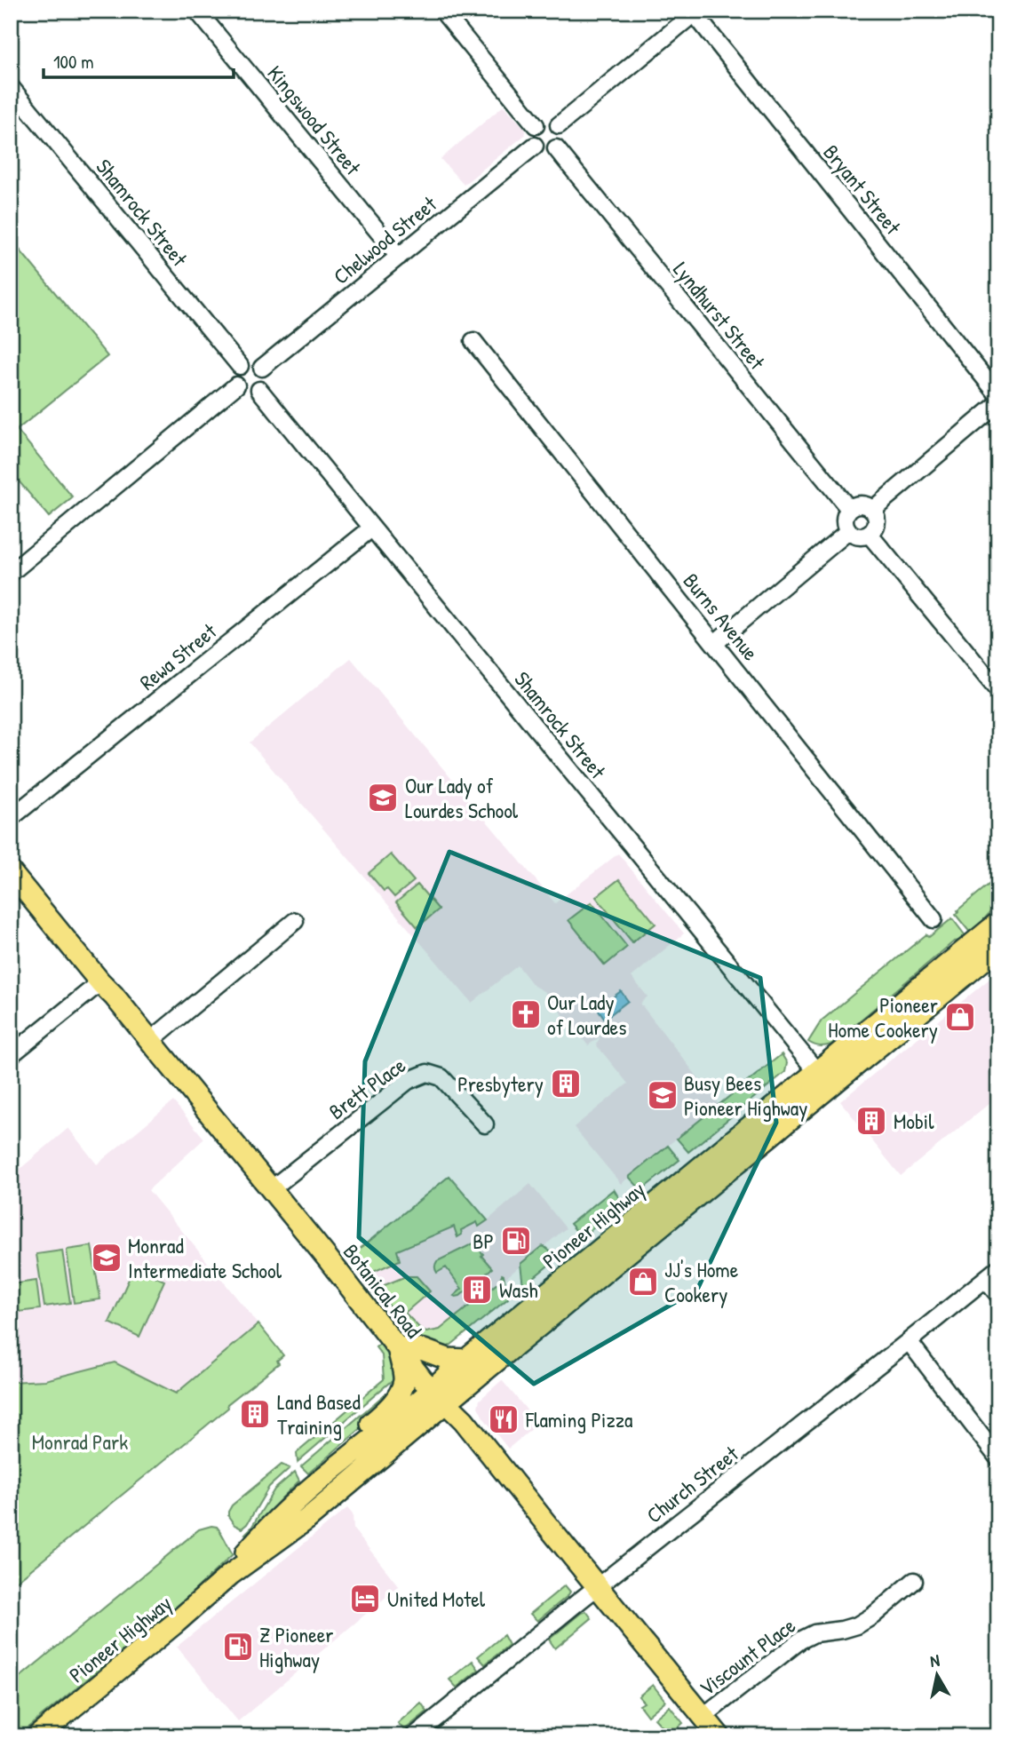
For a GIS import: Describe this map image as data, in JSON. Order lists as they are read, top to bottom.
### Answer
{
  "streets": {
    "main road": ["Pioneer Highway", "Botanical Road"],
    "street": [
      "Kingswood Street",
      "Bryant Street",
      "Shamrock Street",
      "Chelwood Street",
      "Lyndhurst Street",
      "Burns Avenue",
      "Rewa Street",
      "Brett Place",
      "Church Street",
      "Viscount Place"
    ]
  },
  "crossings": [
    ["Kingswood Street", "Chelwood Street"],
    ["Shamrock Street", "Chelwood Street"],
    ["Shamrock Street", "Rewa Street"],
    ["Shamrock Street", "Pioneer Highway"],
    ["Chelwood Street", "Lyndhurst Street"],
    ["Brett Place", "Botanical Road"],
    ["Pioneer Highway", "Botanical Road"],
    ["Botanical Road", "Church Street"],
    ["Botanical Road", "Viscount Place"]
  ],
  "parks": ["Monrad Park"],
  "places": {
    "school or university": ["Our Lady of Lourdes School", "Busy Bees Pioneer Highway", "Monrad Intermediate School"],
    "church": ["Our Lady of Lourdes"],
    "shop": ["Pioneer Home Cookery", "JJ's Home Cookery"],
    "building": [
      "Presbytery",
      "Mobil",
      "Wash",
      "Land Based Training"
    ],
    "fuel station": ["BP", "Z Pioneer Highway"],
    "restaurant": ["Flaming Pizza"],
    "hotel": ["United Motel"]
  },
  "scale_bar": "100 m",
  "north": "top"
}
